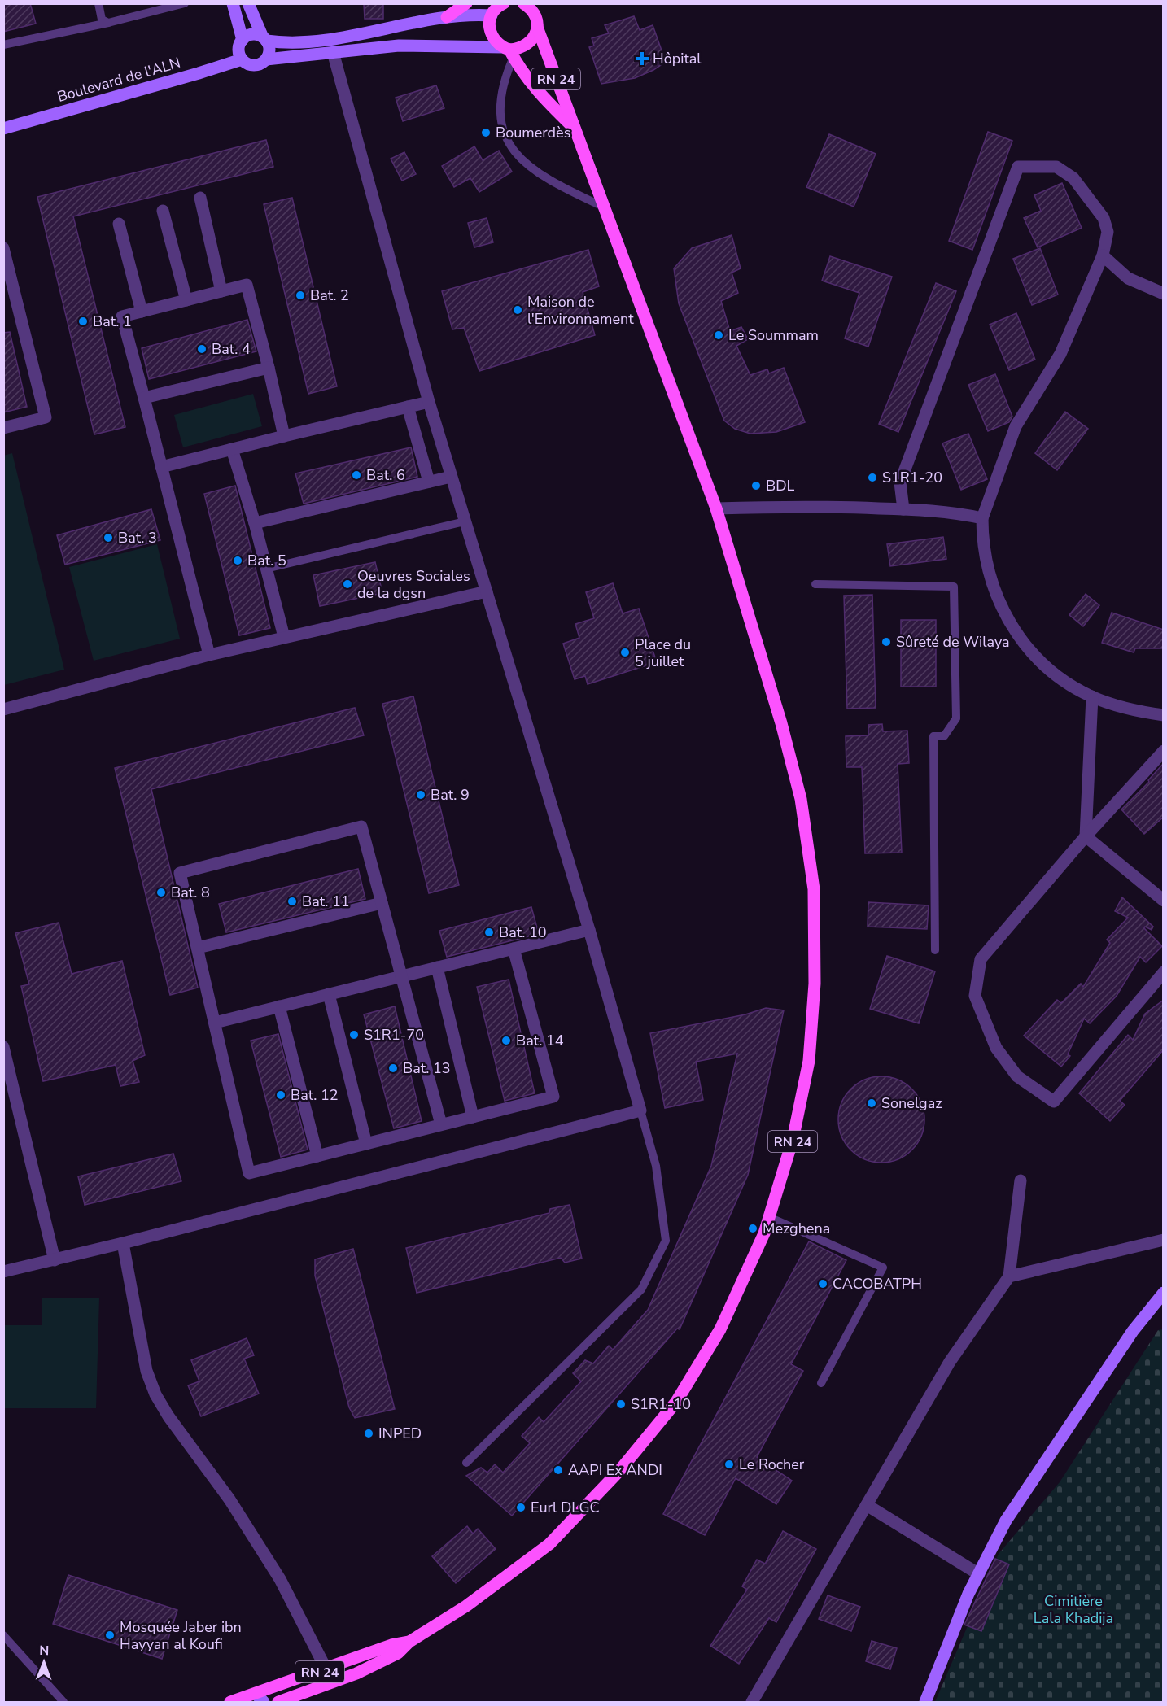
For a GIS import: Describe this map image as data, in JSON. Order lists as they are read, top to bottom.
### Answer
{
  "streets": {
    "main road": ["RN 24", "Boulevard de l'ALN"]
  },
  "parks": ["Cimitière Lala Khadija"],
  "places": {
    "health": ["Hôpital"],
    "other": [
      "Boumerdès",
      "Bat. 2",
      "Maison de l'Environnament",
      "Bat. 1",
      "Le Soummam",
      "Bat. 4",
      "Bat. 6",
      "S1R1-20",
      "BDL",
      "Bat. 3",
      "Bat. 5",
      "Oeuvres Sociales de la dgsn",
      "Sûreté de Wilaya",
      "Place du 5 juillet",
      "Bat. 9",
      "Bat. 8",
      "Bat. 11",
      "Bat. 10",
      "S1R1-70",
      "Bat. 14",
      "Bat. 13",
      "Bat. 12",
      "Sonelgaz",
      "Mezghena",
      "CACOBATPH",
      "S1R1-10",
      "INPED",
      "Le Rocher",
      "AAPI Ex ANDI",
      "Eurl DLGC",
      "Mosquée Jaber ibn Hayyan al Koufi"
    ]
  },
  "north": "top"
}
